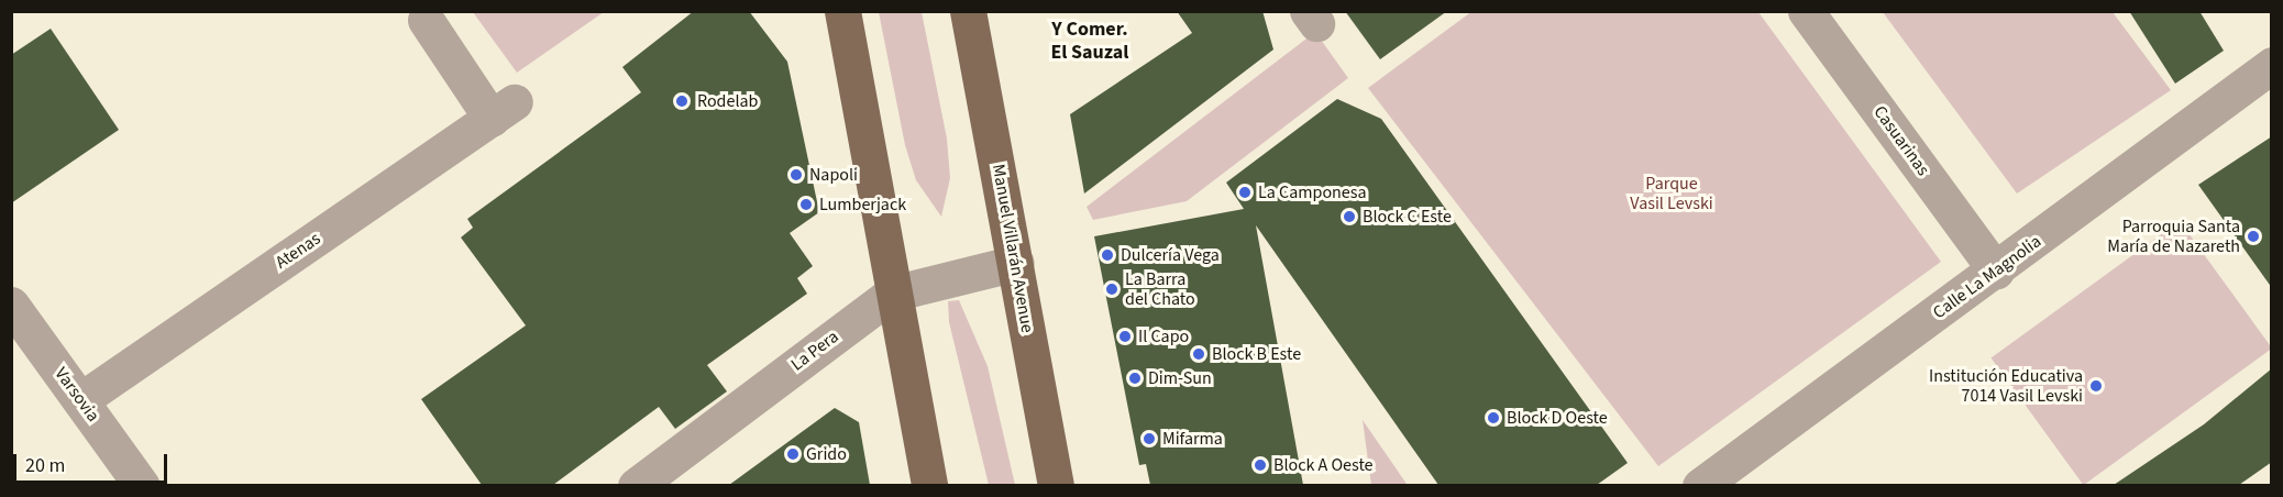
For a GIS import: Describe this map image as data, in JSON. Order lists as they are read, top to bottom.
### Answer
{
  "streets": {
    "main road": ["Manuel Villarán Avenue"],
    "street": [
      "Casuarinas",
      "Atenas",
      "Calle La Magnolia",
      "La Pera",
      "Varsovia"
    ]
  },
  "crossings": [
    ["Casuarinas", "Calle La Magnolia"],
    ["Manuel Villarán Avenue", "La Pera"],
    ["Atenas", "Varsovia"]
  ],
  "districts": ["Y Comer. El Sauzal"],
  "parks": ["Parque Vasil Levski"],
  "places": [
    "Rodelab",
    "Napoli",
    "La Camponesa",
    "Lumberjack",
    "Block C Este",
    "Parroquia Santa María de Nazareth",
    "Dulcería Vega",
    "La Barra del Chato",
    "Il Capo",
    "Block B Este",
    "Dim-Sun",
    "Institución Educativa 7014 Vasil Levski",
    "Block D Oeste",
    "Mifarma",
    "Grido",
    "Block A Oeste"
  ],
  "scale_bar": "20 m"
}
